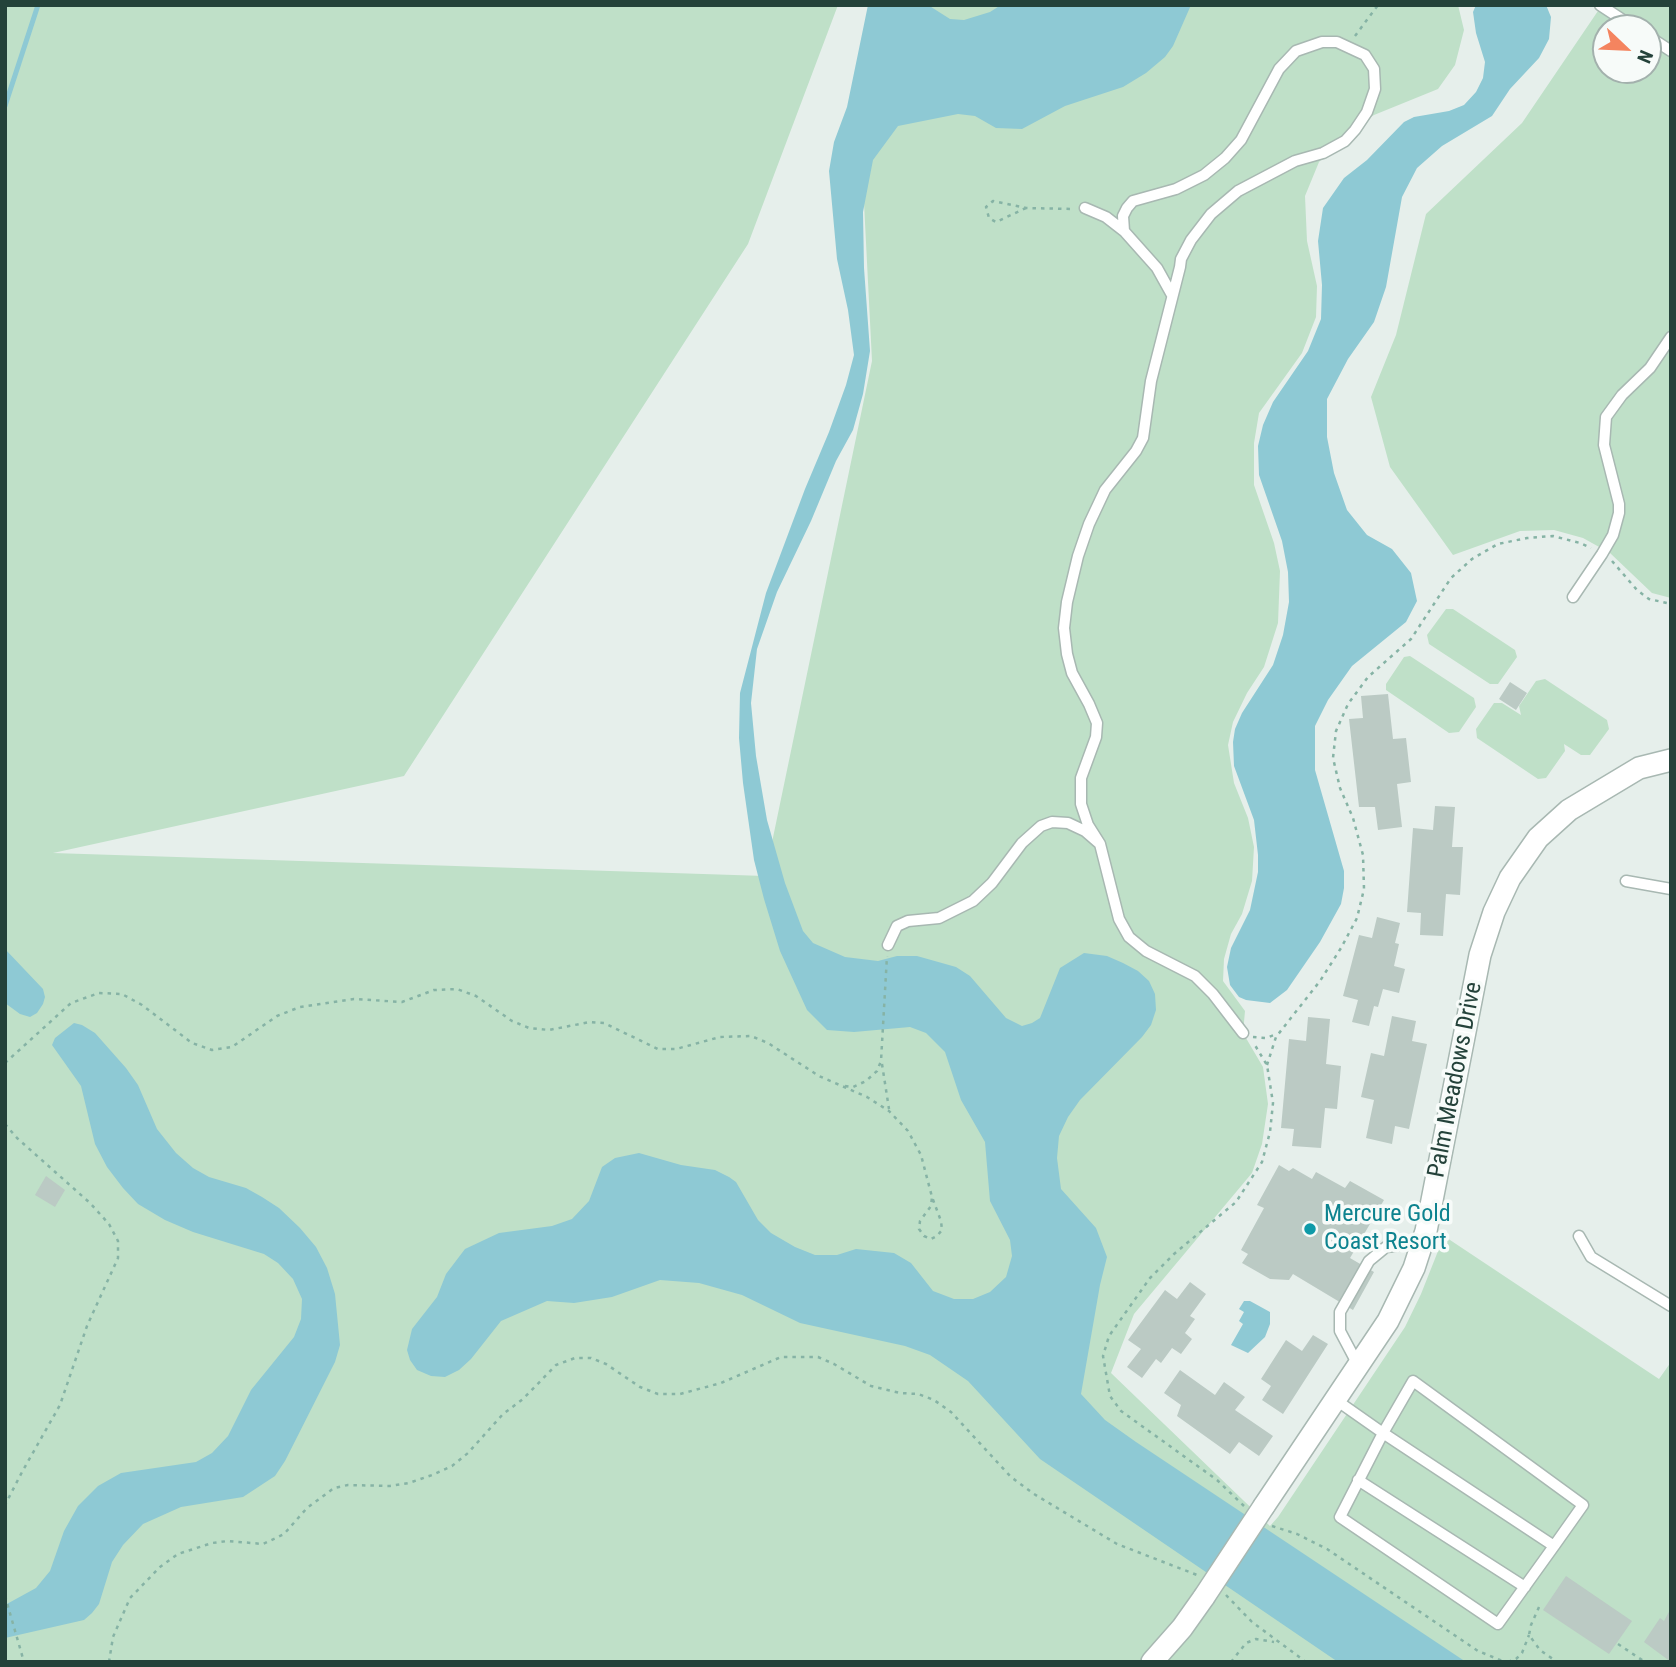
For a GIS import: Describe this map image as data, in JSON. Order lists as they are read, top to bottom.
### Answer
{
  "streets": {
    "street": ["Palm Meadows Drive"]
  },
  "places": ["Mercure Gold Coast Resort"],
  "north": "bottom right"
}
